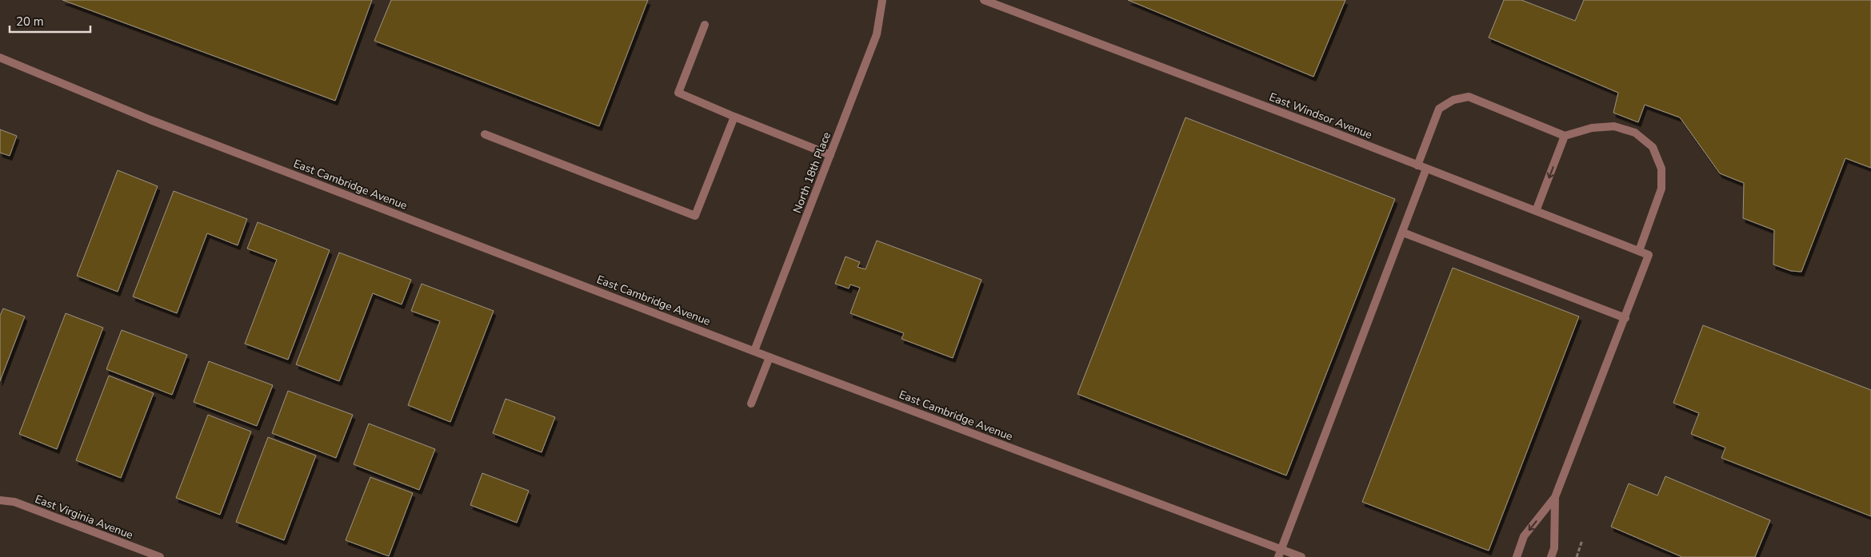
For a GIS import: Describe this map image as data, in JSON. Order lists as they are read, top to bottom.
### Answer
{
  "streets": {
    "street": [
      "East Windsor Avenue",
      "North 18th Place",
      "East Cambridge Avenue",
      "East Virginia Avenue"
    ]
  },
  "crossings": [
    ["North 18th Place", "East Cambridge Avenue"]
  ],
  "scale_bar": "20 m"
}
